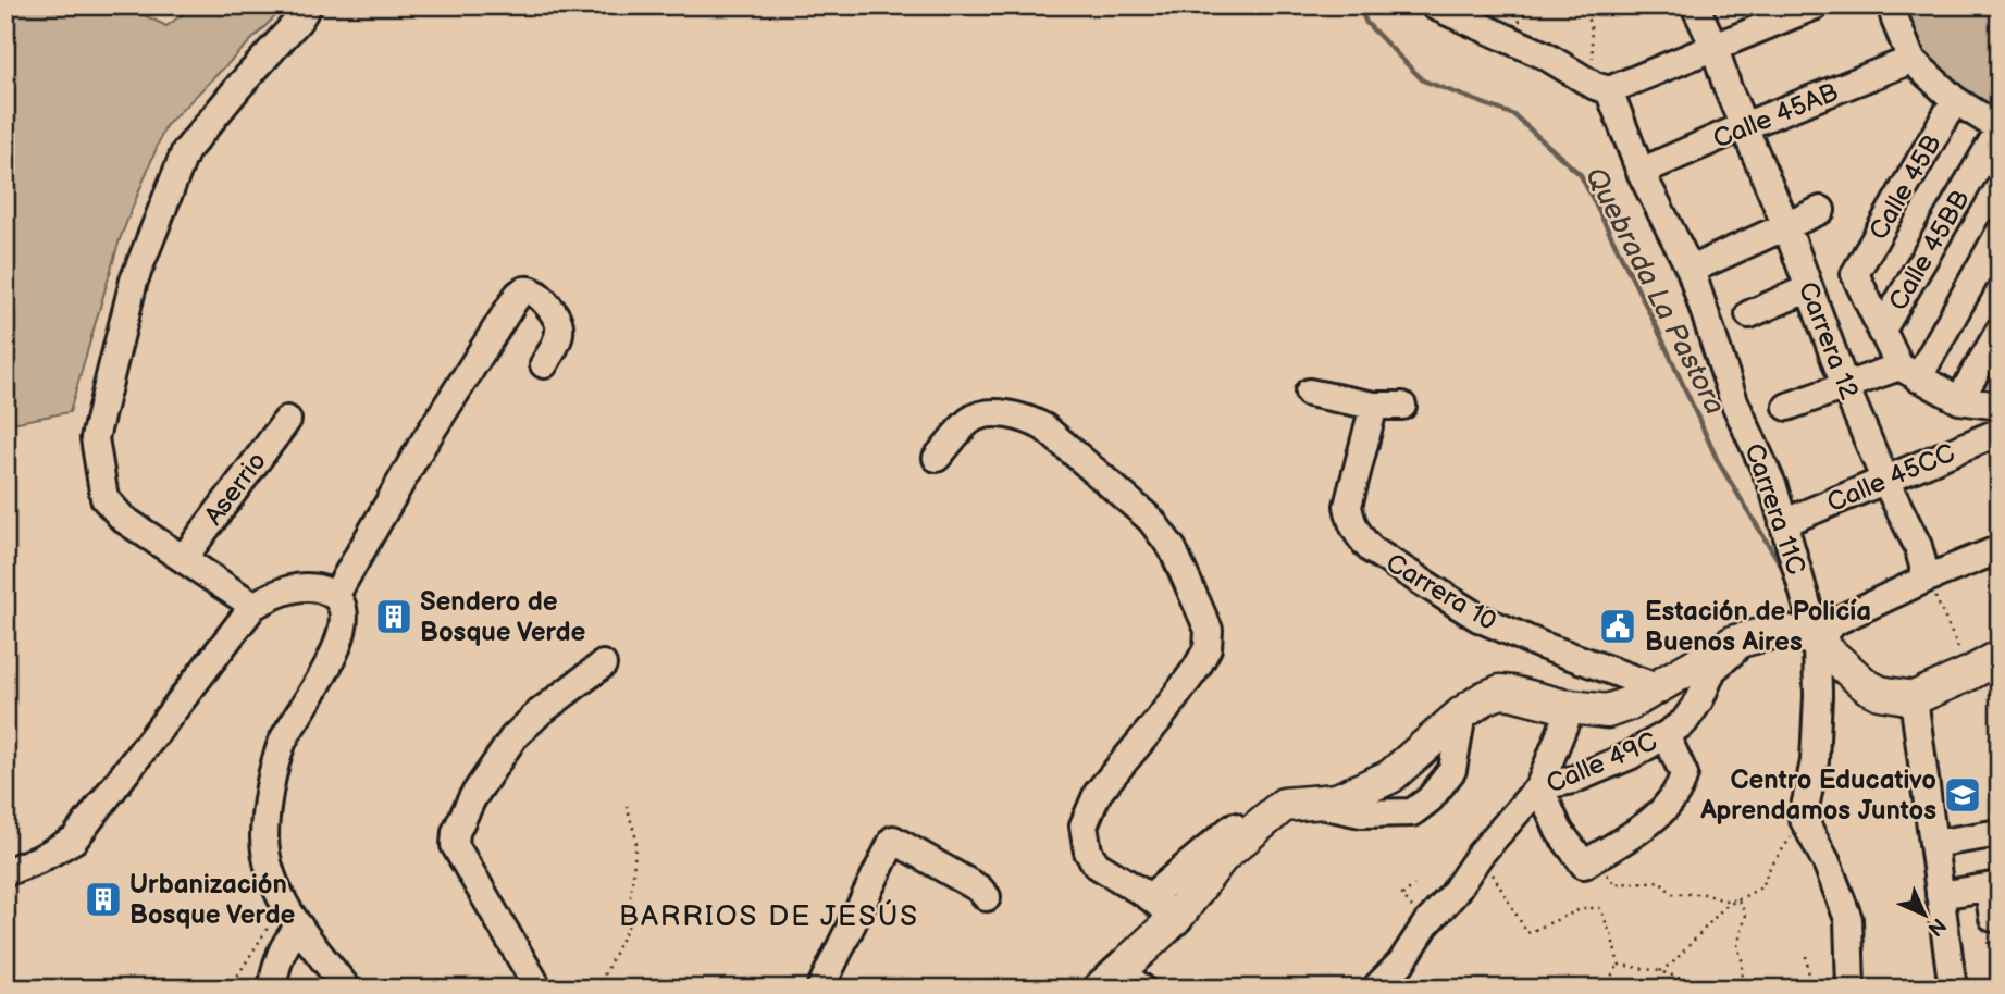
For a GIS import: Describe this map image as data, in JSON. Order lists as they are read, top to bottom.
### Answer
{
  "streets": {
    "street": [
      "Calle 45AB",
      "Calle 45B",
      "Calle 45BB",
      "Carrera 12",
      "Calle 45CC",
      "Aserrio",
      "Carrera 11C",
      "Carrera 10",
      "Calle 49C"
    ]
  },
  "crossings": [
    ["Calle 45AB", "Carrera 12"],
    ["Calle 45AB", "Carrera 11C"],
    ["Calle 45B", "Calle 45BB"],
    ["Carrera 12", "Calle 45CC"],
    ["Calle 45CC", "Carrera 11C"]
  ],
  "districts": ["BARRIOS DE JESÚS"],
  "water": ["Quebrada La Pastora"],
  "places": {
    "building": ["Sendero de Bosque Verde", "Urbanización Bosque Verde"],
    "public building": ["Estación de Policía Buenos Aires"],
    "school or university": ["Centro Educativo Aprendamos Juntos"]
  },
  "north": "bottom right"
}
